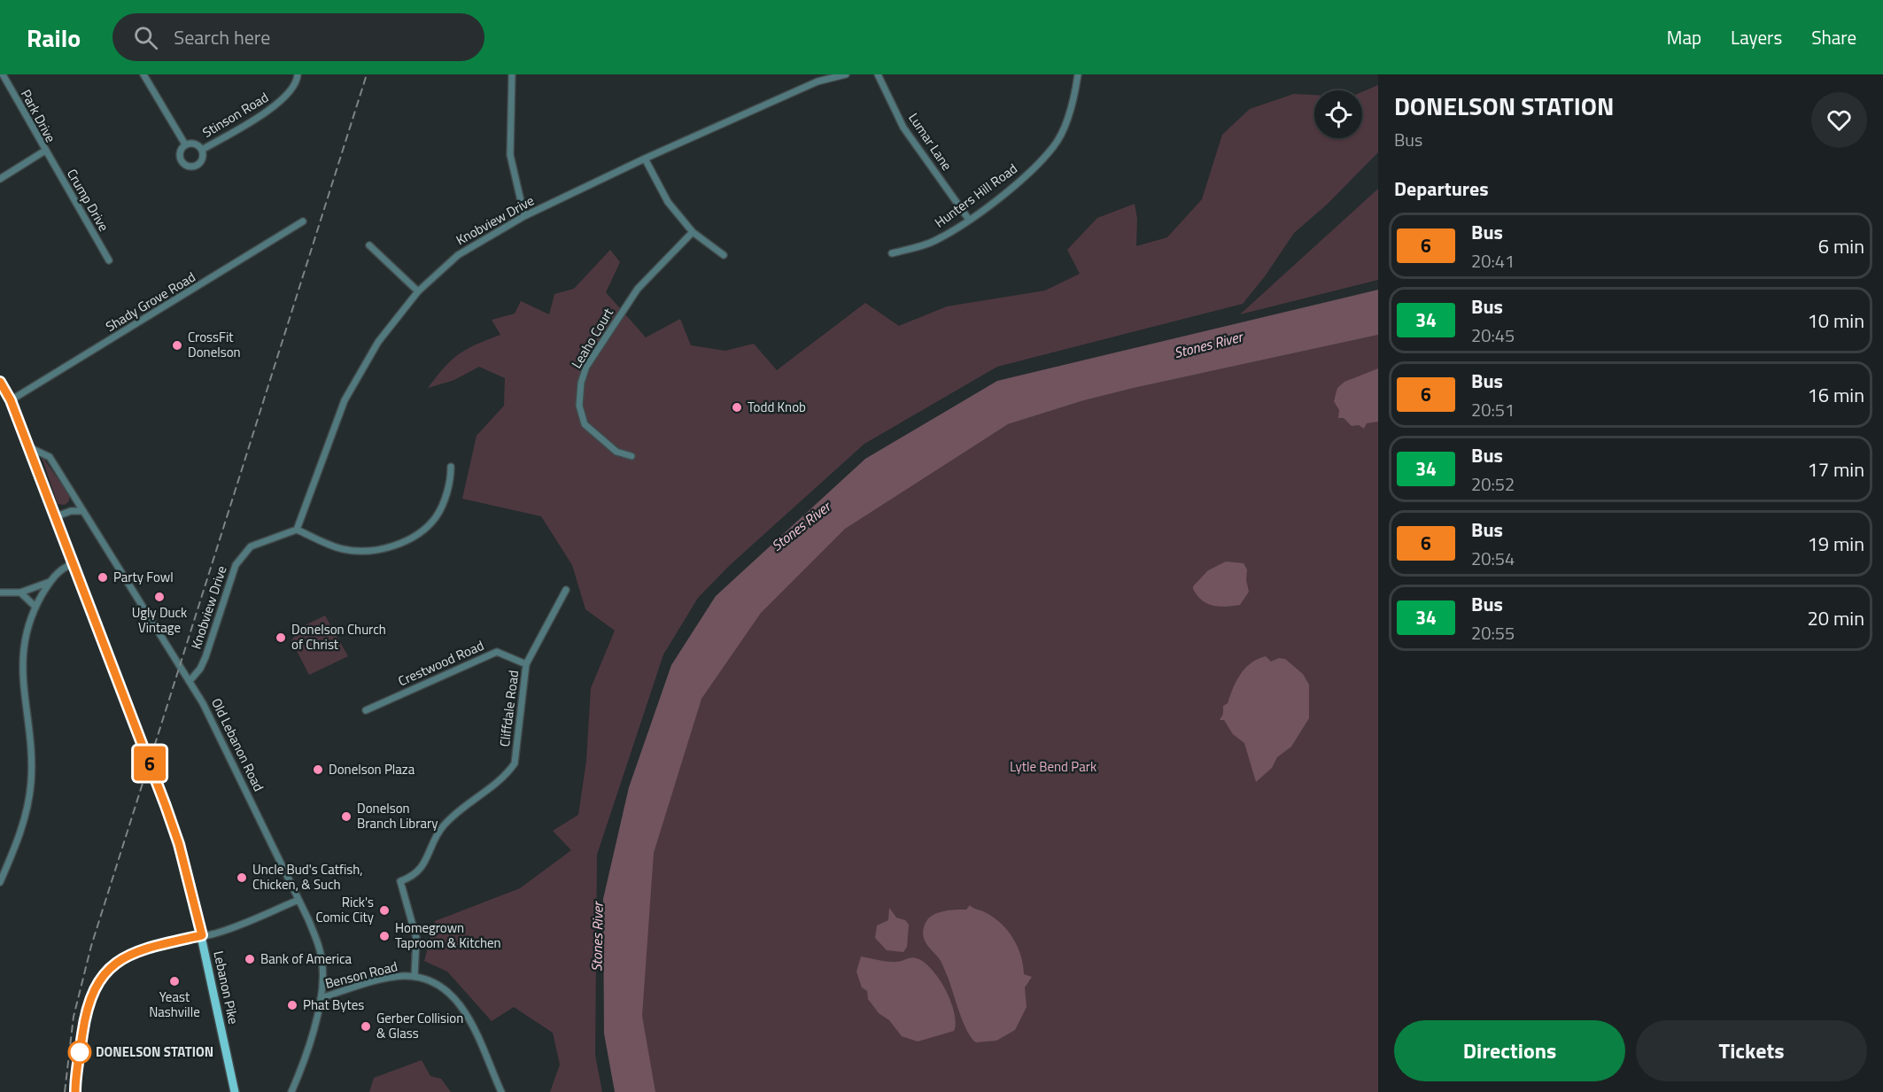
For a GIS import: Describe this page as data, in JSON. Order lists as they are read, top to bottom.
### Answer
{
  "streets": {
    "main road": ["Lebanon Pike"],
    "street": [
      "Stinson Road",
      "Park Drive",
      "Lumar Lane",
      "Hunters Hill Road",
      "Crump Drive",
      "Knobview Drive",
      "Shady Grove Road",
      "Leaho Court",
      "Crestwood Road",
      "Cliffdale Road",
      "Old Lebanon Road",
      "Benson Road"
    ]
  },
  "crossings": [
    ["Park Drive", "Crump Drive"],
    ["Lumar Lane", "Hunters Hill Road"],
    ["Knobview Drive", "Old Lebanon Road"],
    ["Shady Grove Road", "Lebanon Pike"],
    ["Crestwood Road", "Cliffdale Road"],
    ["Cliffdale Road", "Benson Road"],
    ["Old Lebanon Road", "Benson Road"],
    ["Old Lebanon Road", "Lebanon Pike"]
  ],
  "water": ["Stones River"],
  "parks": ["Lytle Bend Park"],
  "places": [
    "CrossFit Donelson",
    "Todd Knob",
    "Party Fowl",
    "Ugly Duck Vintage",
    "Donelson Church of Christ",
    "Donelson Plaza",
    "Donelson Branch Library",
    "Uncle Bud's Catfish, Chicken, & Such",
    "Rick's Comic City",
    "Homegrown Taproom & Kitchen",
    "Bank of America",
    "Yeast Nashville",
    "Phat Bytes",
    "Gerber Collision & Glass",
    "DONELSON STATION"
  ],
  "lines": ["bus line 6"],
  "page": {
    "header": "Railo",
    "search": "Search here",
    "nav": ["Map", "Layers", "Share"],
    "on_map": "6",
    "heading": [
      ["DONELSON STATION", "Bus"],
      "Departures"
    ],
    "list": [
      {
        "mark": "6",
        "name": "Bus",
        "note": "20:41",
        "value": "6 min"
      },
      {
        "mark": "34",
        "name": "Bus",
        "note": "20:45",
        "value": "10 min"
      },
      {
        "mark": "6",
        "name": "Bus",
        "note": "20:51",
        "value": "16 min"
      },
      {
        "mark": "34",
        "name": "Bus",
        "note": "20:52",
        "value": "17 min"
      },
      {
        "mark": "6",
        "name": "Bus",
        "note": "20:54",
        "value": "19 min"
      },
      {
        "mark": "34",
        "name": "Bus",
        "note": "20:55",
        "value": "20 min"
      }
    ],
    "buttons": ["Directions", "Tickets"]
  }
}
